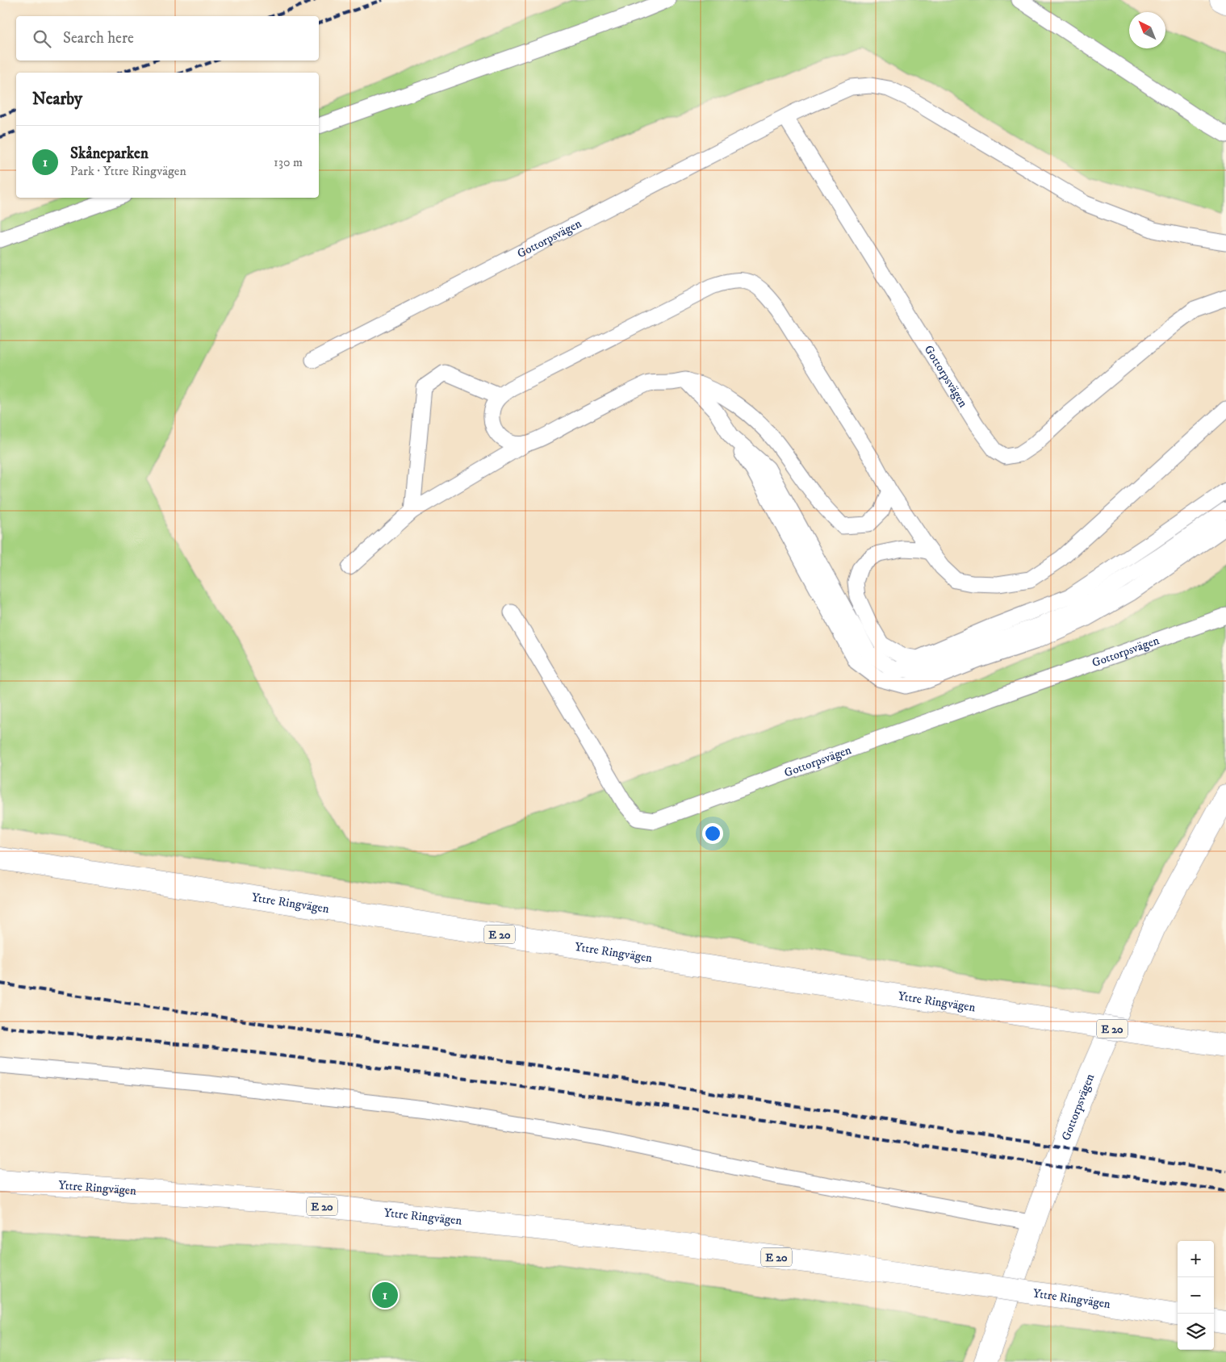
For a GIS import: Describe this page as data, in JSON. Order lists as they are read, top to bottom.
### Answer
{
  "streets": {
    "main road": ["Gottorpsvägen", "Yttre Ringvägen", "E 20"]
  },
  "north": "top left",
  "page": {
    "search": "Search here",
    "heading": "Nearby",
    "list": [
      {
        "mark": "1",
        "name": "Skåneparken",
        "note": "Park · Yttre Ringvägen",
        "value": "130 m"
      }
    ],
    "map_buttons": ["+", "−"],
    "pins": "1"
  }
}
